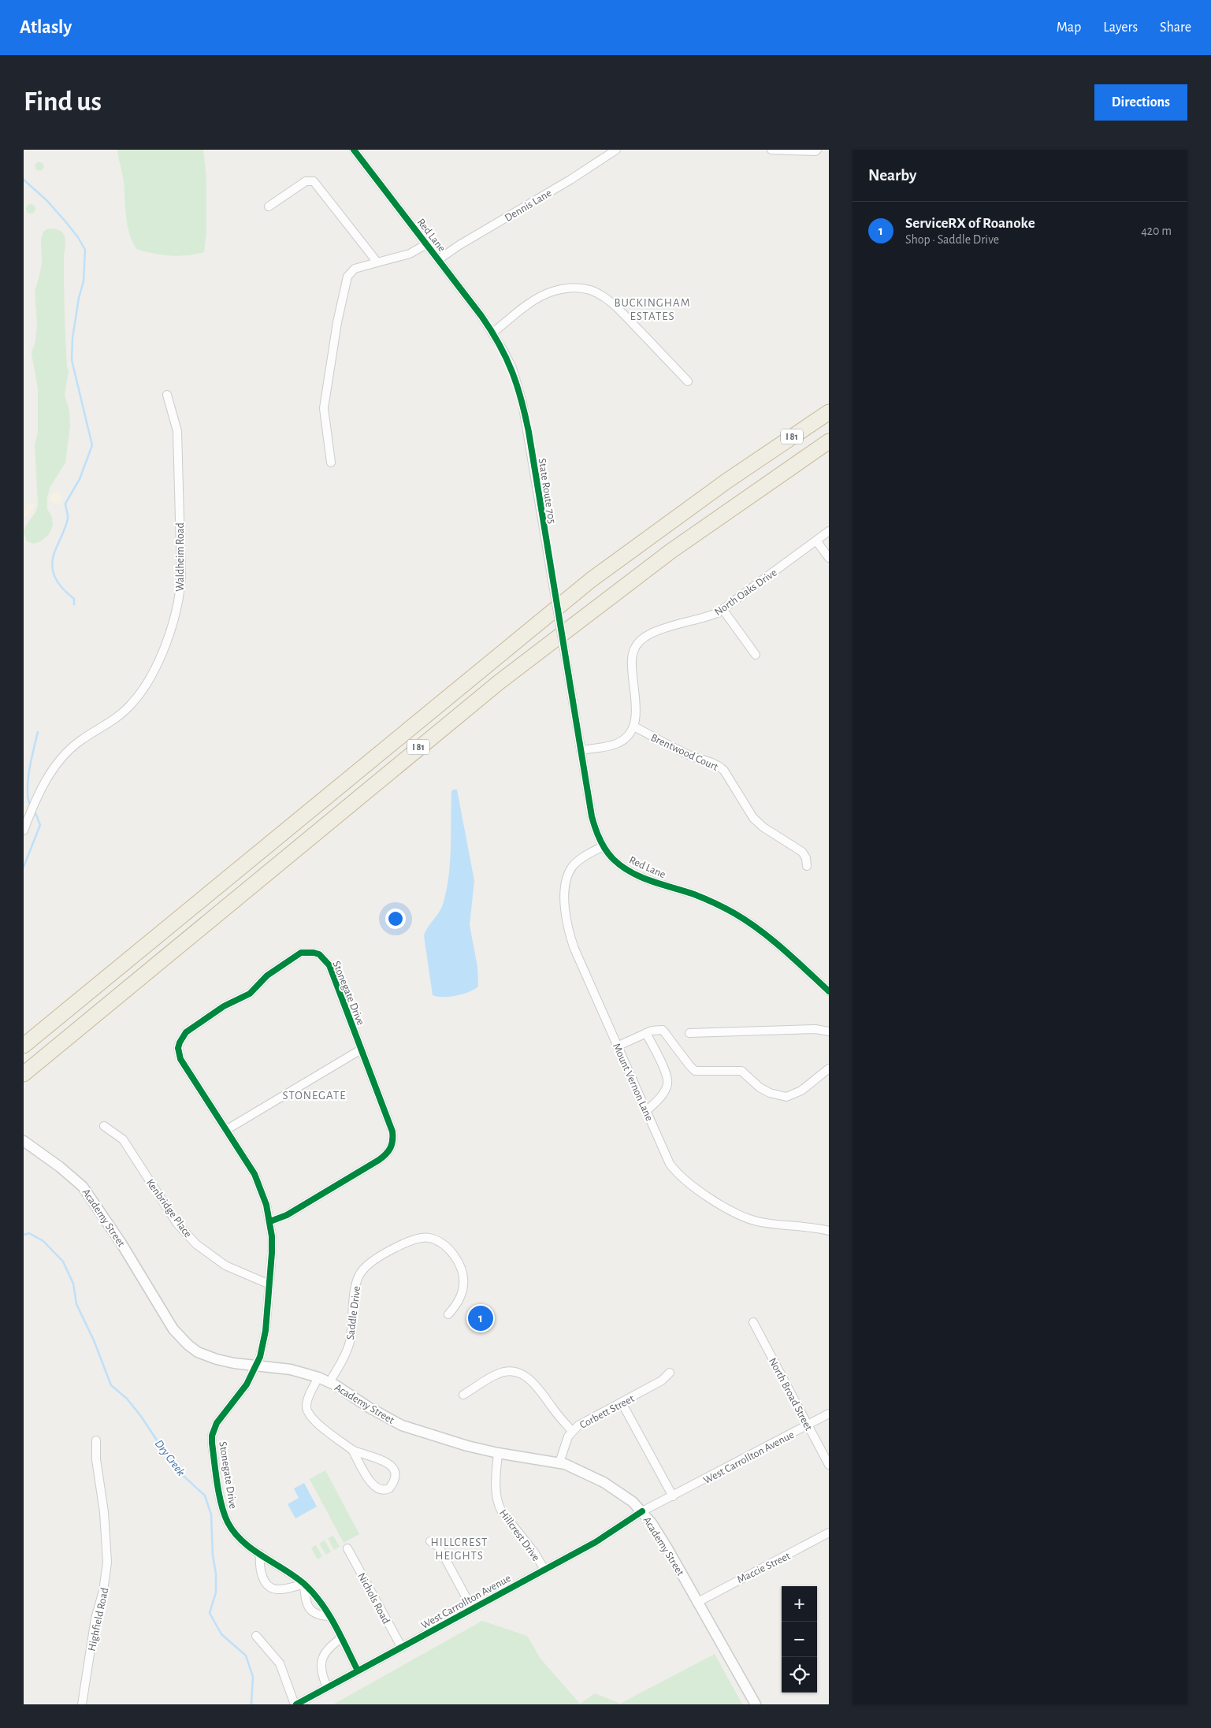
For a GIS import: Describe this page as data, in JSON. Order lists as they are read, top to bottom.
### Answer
{
  "streets": {
    "highway": ["I 81"],
    "street": [
      "Dennis Lane",
      "Red Lane",
      "State Route 705",
      "Waldheim Road",
      "North Oaks Drive",
      "Brentwood Court",
      "Stonegate Drive",
      "Mount Vernon Lane",
      "Kenbridge Place",
      "Academy Street",
      "Saddle Drive",
      "North Broad Street",
      "Corbett Street",
      "West Carrollton Avenue",
      "Hillcrest Drive",
      "Maccie Street",
      "Nichols Road",
      "Highfield Road"
    ]
  },
  "crossings": [
    ["Dennis Lane", "Red Lane"],
    ["Red Lane", "State Route 705"],
    ["Red Lane", "Mount Vernon Lane"],
    ["North Oaks Drive", "Brentwood Court"],
    ["Stonegate Drive", "Kenbridge Place"],
    ["Stonegate Drive", "Academy Street"],
    ["Stonegate Drive", "West Carrollton Avenue"],
    ["Academy Street", "Saddle Drive"],
    ["Academy Street", "Corbett Street"],
    ["Academy Street", "West Carrollton Avenue"],
    ["Academy Street", "Hillcrest Drive"],
    ["Academy Street", "Maccie Street"],
    ["North Broad Street", "West Carrollton Avenue"],
    ["West Carrollton Avenue", "Hillcrest Drive"],
    ["West Carrollton Avenue", "Nichols Road"]
  ],
  "districts": ["BUCKINGHAM ESTATES", "STONEGATE", "HILLCREST HEIGHTS"],
  "water": ["Dry Creek"],
  "page": {
    "header": "Atlasly",
    "nav": ["Map", "Layers", "Share"],
    "buttons": "Directions",
    "title": "Find us",
    "heading": "Nearby",
    "list": [
      {
        "mark": "1",
        "name": "ServiceRX of Roanoke",
        "note": "Shop · Saddle Drive",
        "value": "420 m"
      }
    ],
    "pins": "1",
    "map_buttons": ["+", "−"]
  }
}
